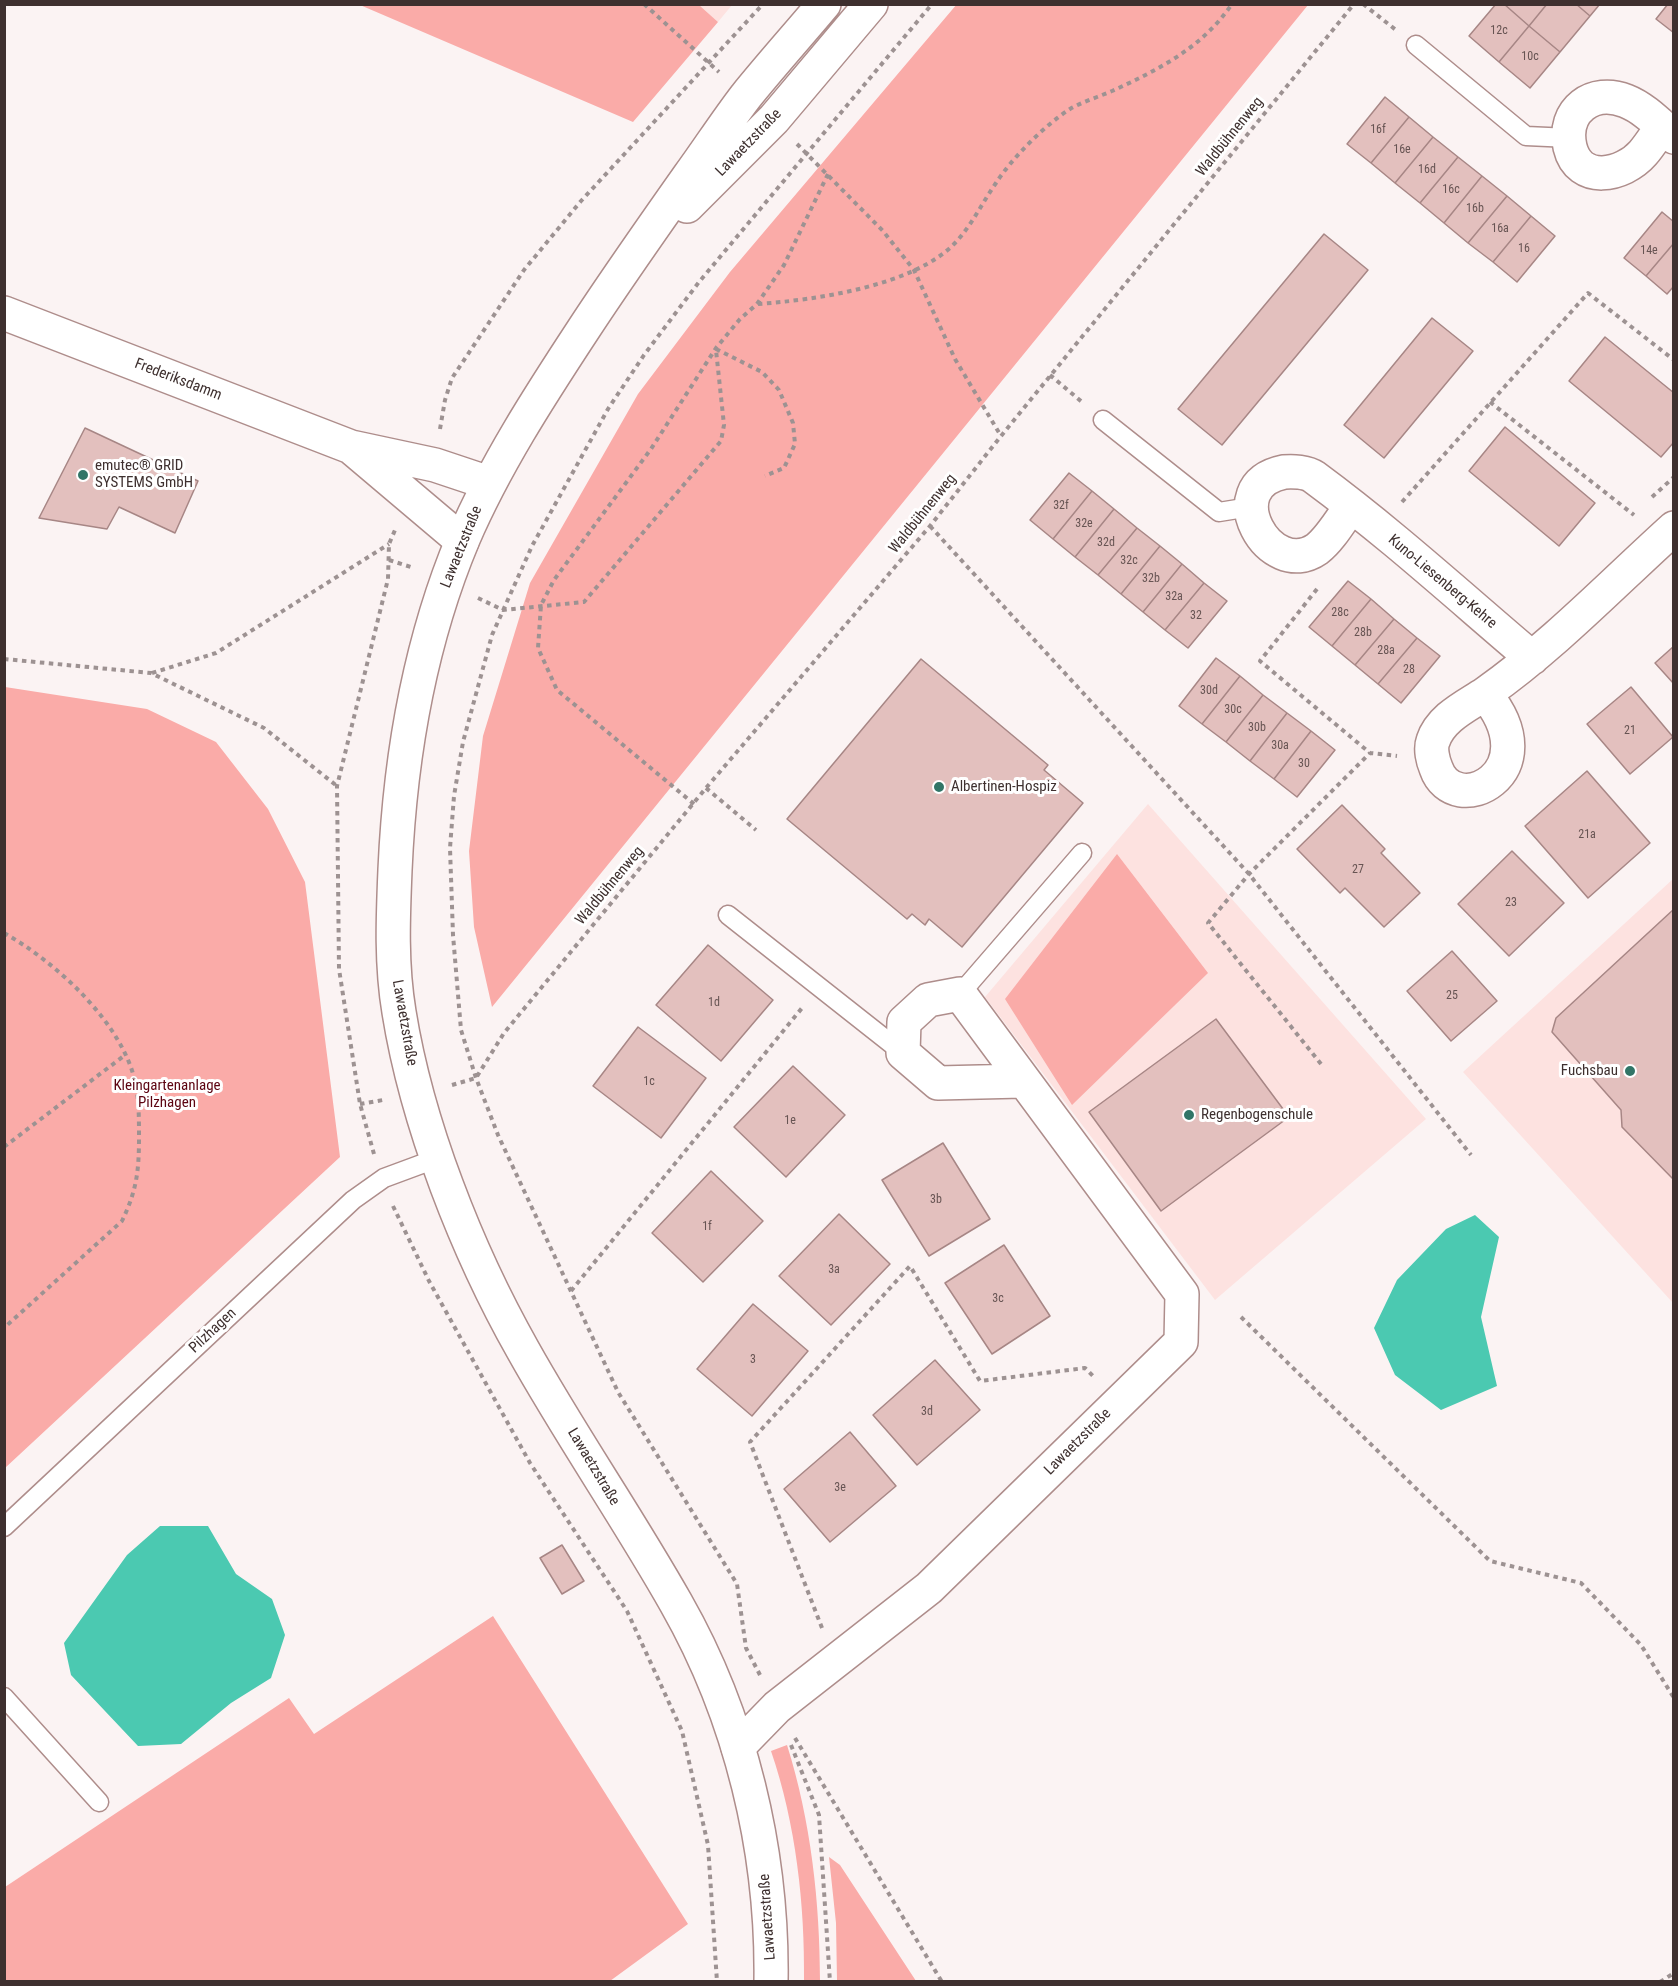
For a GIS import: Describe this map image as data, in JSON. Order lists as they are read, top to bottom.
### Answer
{
  "streets": {
    "street": ["Lawaetzstraße", "Frederiksdamm", "Kuno-Liesenberg-Kehre"],
    "lane": ["Pilzhagen"],
    "path": ["Waldbühnenweg"]
  },
  "crossings": [
    ["Lawaetzstraße", "Frederiksdamm"],
    ["Lawaetzstraße", "Pilzhagen"]
  ],
  "parks": ["Kleingartenanlage Pilzhagen"],
  "places": [
    "emutec® GRID SYSTEMS GmbH",
    "Albertinen-Hospiz",
    "Fuchsbau",
    "Regenbogenschule"
  ],
  "house_numbers": [
    "12c",
    "10c",
    "16f",
    "16e",
    "16d",
    "16c",
    "16b",
    "16a",
    "16",
    "14e",
    "32f",
    "32e",
    "32d",
    "32c",
    "32b",
    "32a",
    "28c",
    "32",
    "28b",
    "28a",
    "28",
    "30d",
    "30c",
    "30b",
    "21",
    "30a",
    "30",
    "21a",
    "27",
    "23",
    "25",
    "1d",
    "1c",
    "1e",
    "3b",
    "1f",
    "3a",
    "3c",
    "3",
    "3d",
    "3e"
  ]
}
